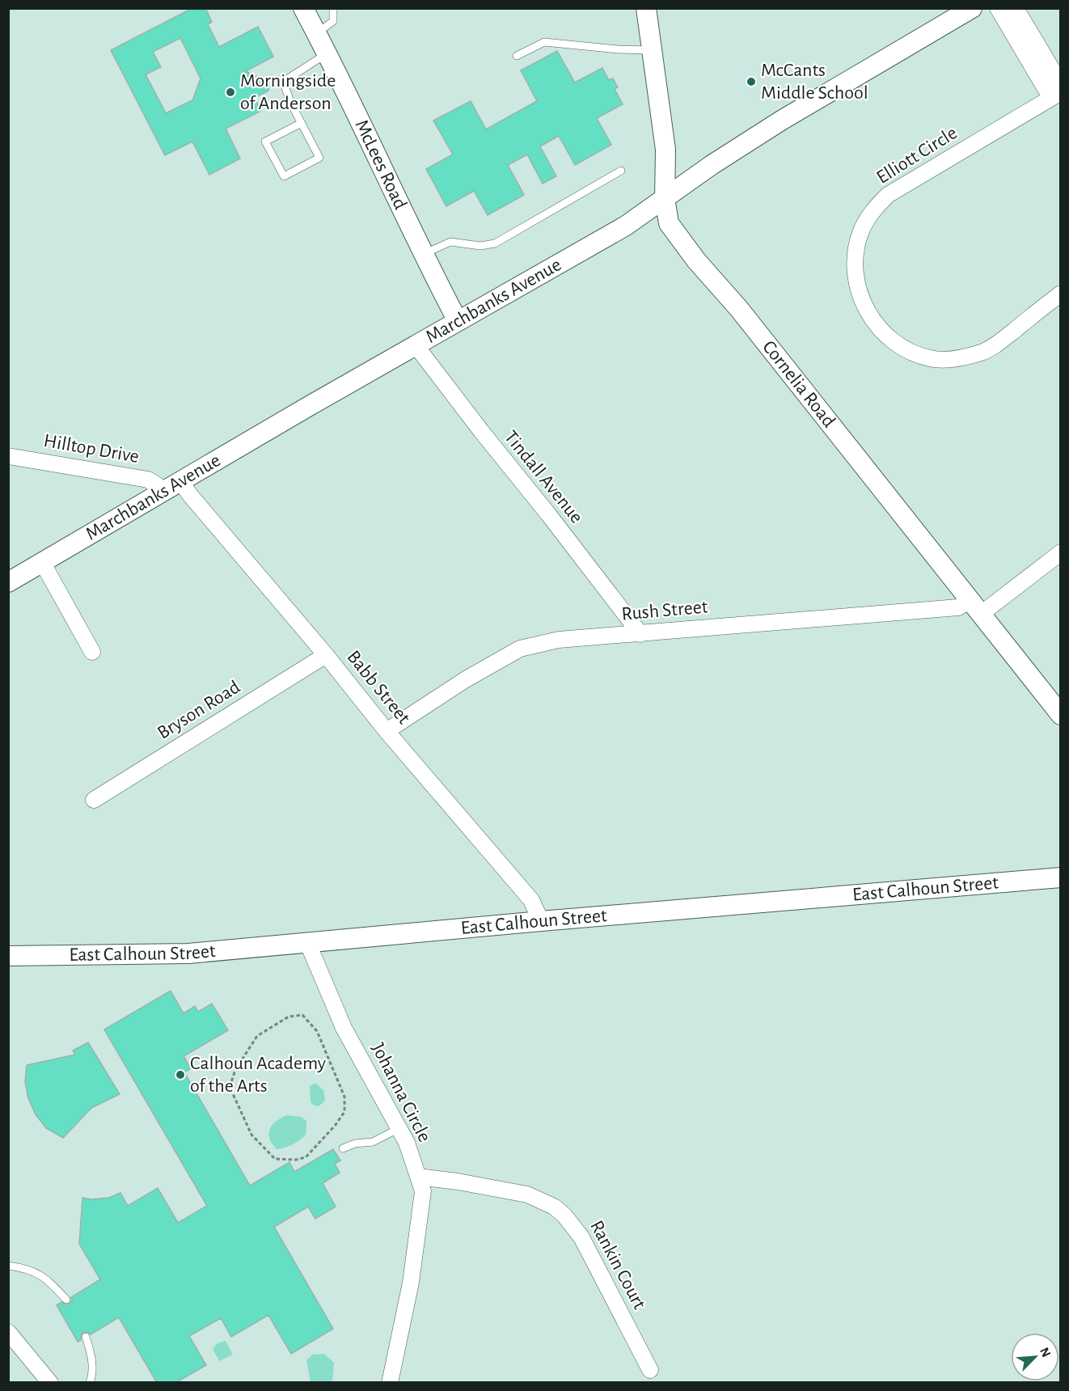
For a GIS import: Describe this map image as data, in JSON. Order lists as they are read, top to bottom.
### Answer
{
  "streets": {
    "street": [
      "Elliott Circle",
      "McLees Road",
      "Marchbanks Avenue",
      "Cornelia Road",
      "Hilltop Drive",
      "Tindall Avenue",
      "Rush Street",
      "Babb Street",
      "Bryson Road",
      "East Calhoun Street",
      "Johanna Circle",
      "Rankin Court"
    ]
  },
  "crossings": [
    ["McLees Road", "Marchbanks Avenue"],
    ["Marchbanks Avenue", "Cornelia Road"],
    ["Marchbanks Avenue", "Hilltop Drive"],
    ["Marchbanks Avenue", "Tindall Avenue"],
    ["Marchbanks Avenue", "Babb Street"],
    ["Cornelia Road", "Rush Street"],
    ["Hilltop Drive", "Babb Street"],
    ["Tindall Avenue", "Rush Street"],
    ["Rush Street", "Babb Street"],
    ["Babb Street", "Bryson Road"],
    ["Babb Street", "East Calhoun Street"],
    ["East Calhoun Street", "Johanna Circle"],
    ["Johanna Circle", "Rankin Court"]
  ],
  "places": ["McCants Middle School", "Morningside of Anderson", "Calhoun Academy of the Arts"],
  "north": "top right"
}
